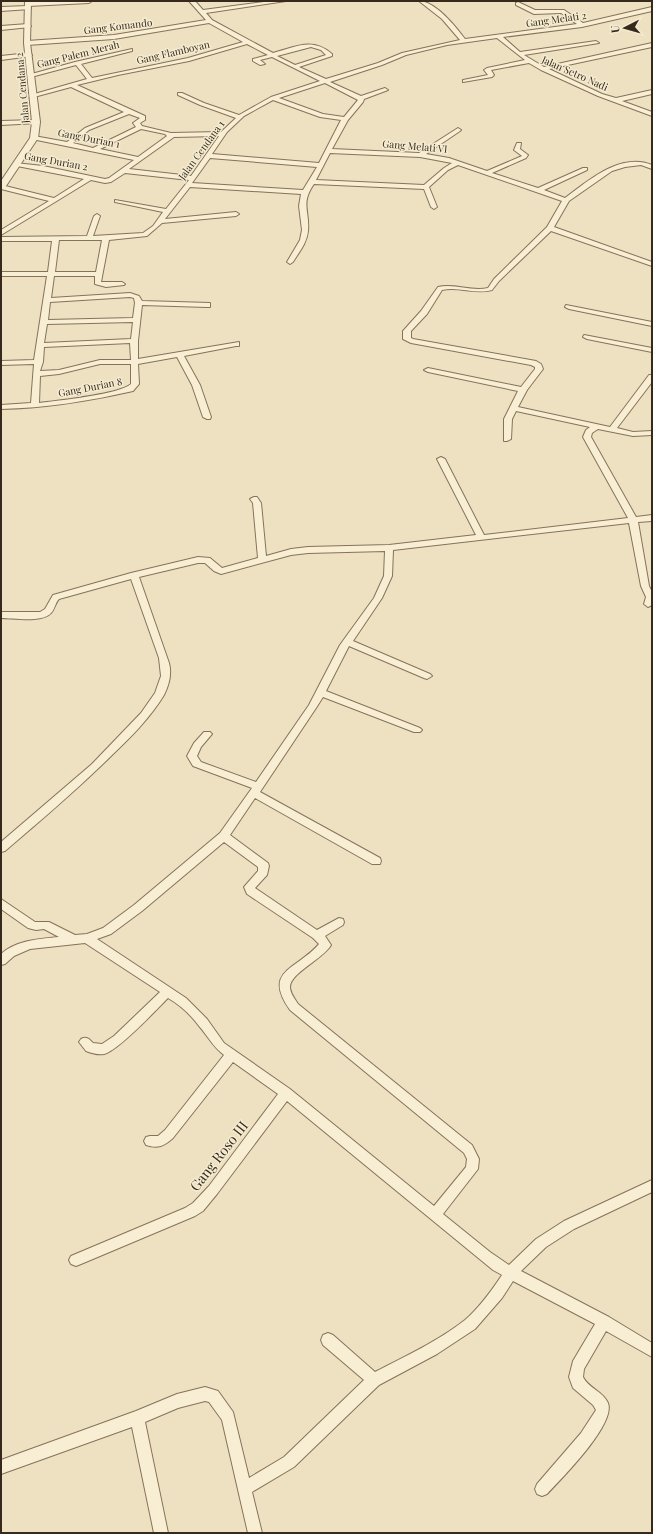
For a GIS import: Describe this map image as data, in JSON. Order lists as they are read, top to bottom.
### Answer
{
  "streets": {
    "street": [
      "Gang Melati 2",
      "Gang Komando",
      "Gang Flamboyan",
      "Gang Palem Merah",
      "Jalan Setro Nadi",
      "Jalan Cendana 2",
      "Gang Durian 1",
      "Gang Melati VI",
      "Jalan Cendana 1",
      "Gang Durian 2",
      "Gang Durian 8",
      "Gang Roso III"
    ]
  },
  "crossings": [
    ["Gang Melati 2", "Jalan Setro Nadi"],
    ["Gang Melati 2", "Jalan Cendana 1"],
    ["Gang Komando", "Gang Flamboyan"],
    ["Gang Komando", "Jalan Cendana 2"],
    ["Gang Flamboyan", "Jalan Cendana 2"],
    ["Gang Palem Merah", "Jalan Cendana 2"],
    ["Jalan Cendana 2", "Gang Durian 1"],
    ["Jalan Cendana 2", "Gang Durian 2"],
    ["Gang Durian 1", "Gang Durian 2"]
  ],
  "north": "left"
}
